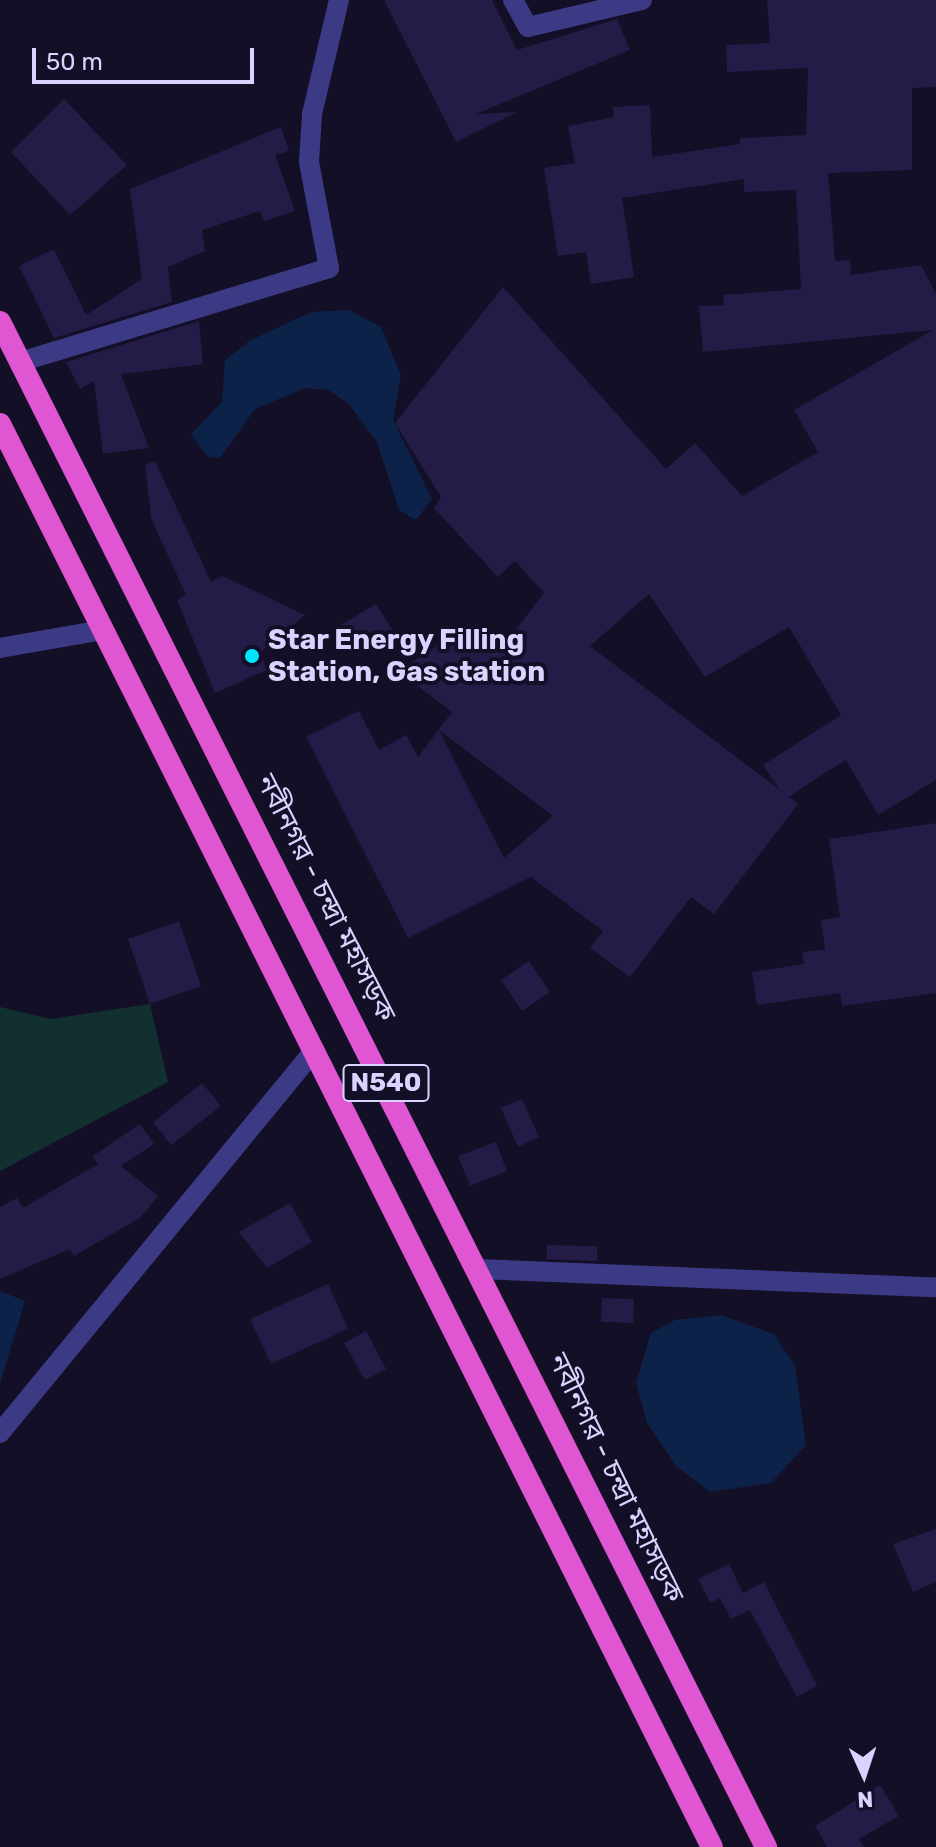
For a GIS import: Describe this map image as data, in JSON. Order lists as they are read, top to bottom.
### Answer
{
  "streets": {
    "highway": ["নবীনগর - চন্দ্রা মহাসড়ক", "N540"]
  },
  "places": ["Star Energy Filling Station, Gas station"],
  "scale_bar": "50 m",
  "north": "bottom"
}
